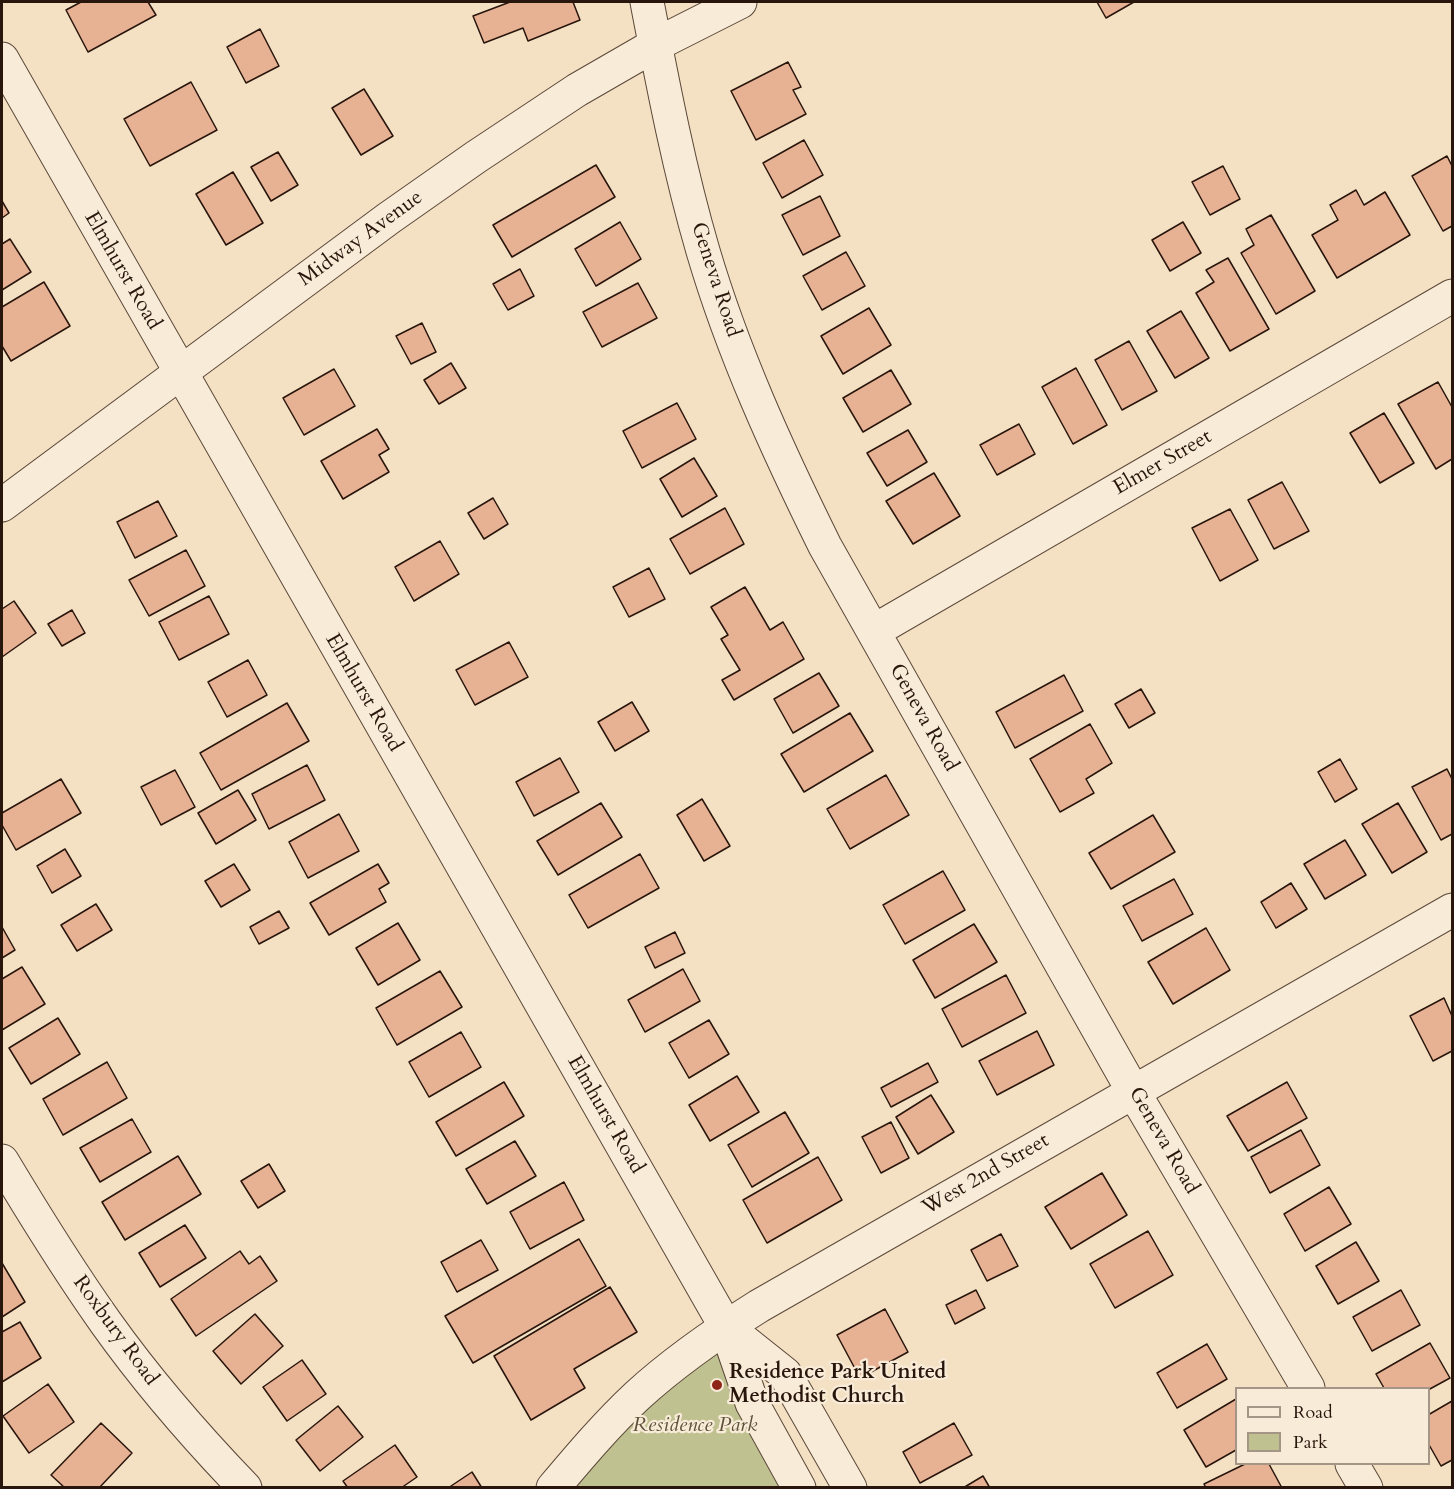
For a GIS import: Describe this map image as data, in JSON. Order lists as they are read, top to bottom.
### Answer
{
  "streets": {
    "street": [
      "Midway Avenue",
      "Elmhurst Road",
      "Geneva Road",
      "Elmer Street",
      "West 2nd Street",
      "Roxbury Road"
    ]
  },
  "crossings": [
    ["Midway Avenue", "Elmhurst Road"],
    ["Midway Avenue", "Geneva Road"],
    ["Elmhurst Road", "West 2nd Street"],
    ["Geneva Road", "Elmer Street"],
    ["Geneva Road", "West 2nd Street"]
  ],
  "parks": ["Residence Park"],
  "places": ["Residence Park United Methodist Church"],
  "legend": ["Road", "Park"]
}
